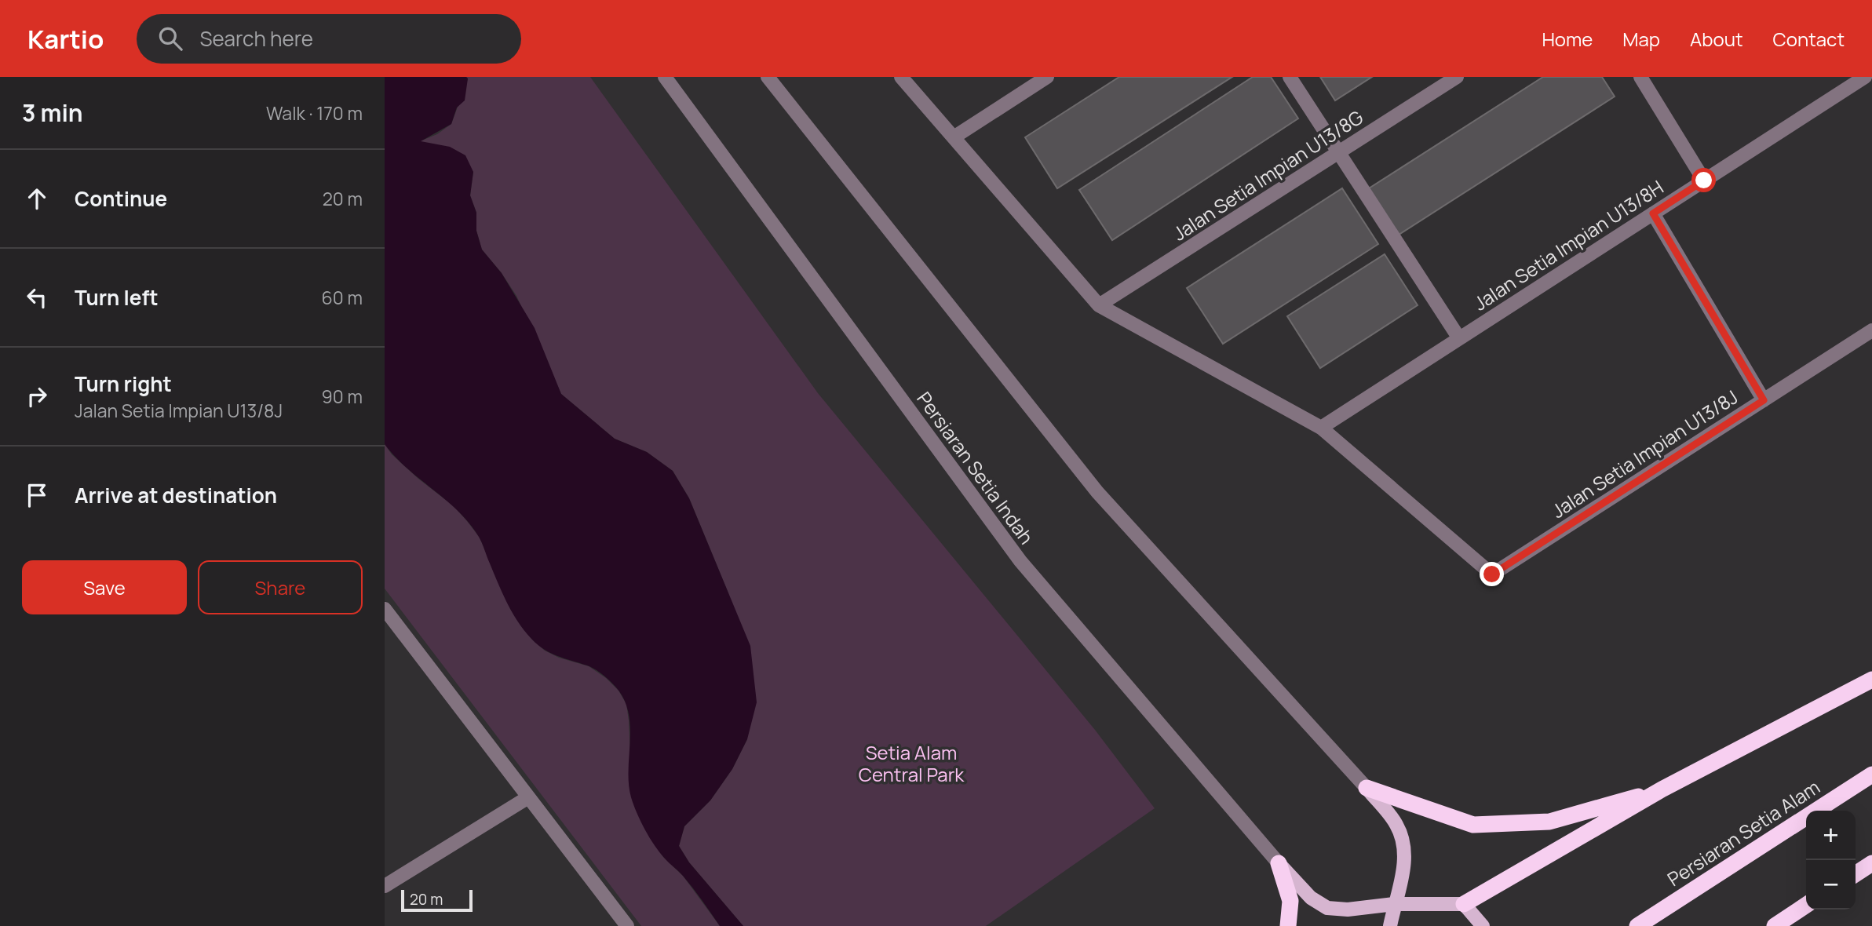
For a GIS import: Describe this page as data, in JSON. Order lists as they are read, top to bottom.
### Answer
{
  "streets": {
    "highway": ["Persiaran Setia Alam"],
    "street": [
      "Jalan Setia Impian U13/8G",
      "Jalan Setia Impian U13/8H",
      "Jalan Setia Impian U13/8J",
      "Persiaran Setia Indah"
    ]
  },
  "crossings": [
    ["Jalan Setia Impian U13/8H", "Jalan Setia Impian U13/8J"]
  ],
  "parks": ["Setia Alam Central Park"],
  "scale_bar": "20 m",
  "page": {
    "header": "Kartio",
    "search": "Search here",
    "nav": [
      "Home",
      "Map",
      "About",
      "Contact"
    ],
    "heading": ["3 min", "Walk · 170 m"],
    "list": [
      ["Continue", "20 m"],
      ["Turn left", "60 m"],
      ["Turn right", "Jalan Setia Impian U13/8J", "90 m"],
      "Arrive at destination"
    ],
    "buttons": ["Save", "Share"],
    "map_buttons": ["+", "−"],
    "scale": "20 m"
  }
}
